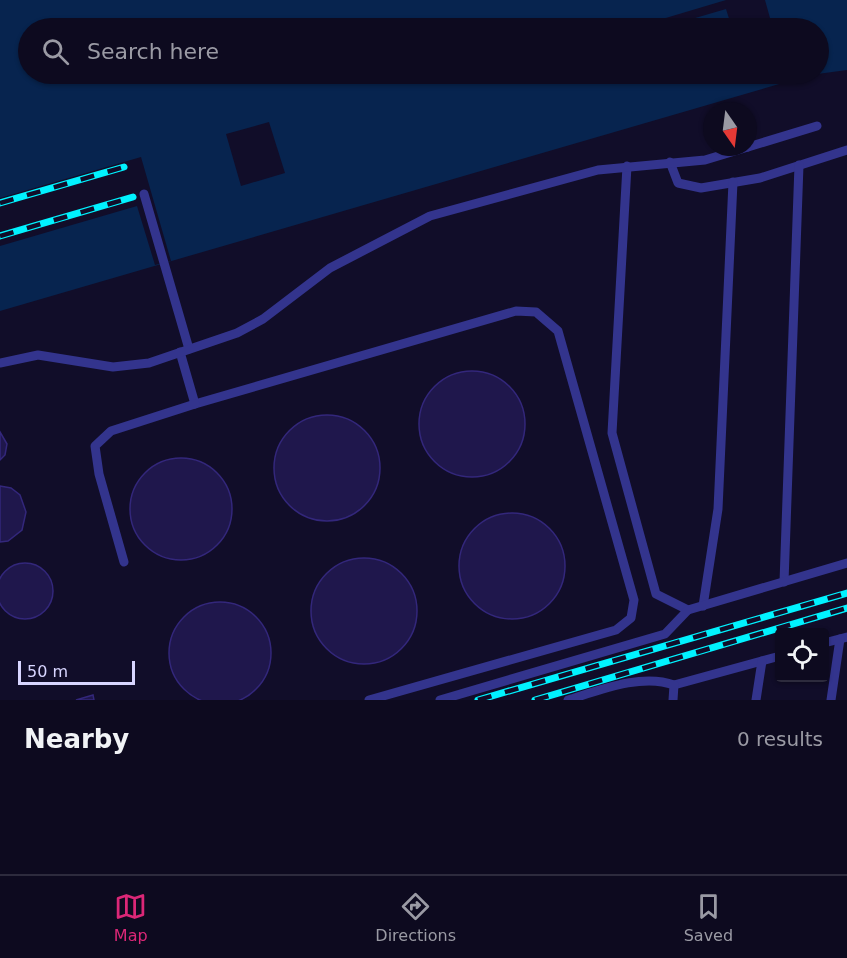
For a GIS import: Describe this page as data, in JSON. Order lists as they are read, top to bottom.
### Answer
{
  "scale_bar": "50 m",
  "north": "bottom",
  "page": {
    "search": "Search here",
    "scale": "50 m",
    "heading": ["Nearby", "0 results"],
    "nav": ["Map", "Directions", "Saved"]
  }
}
